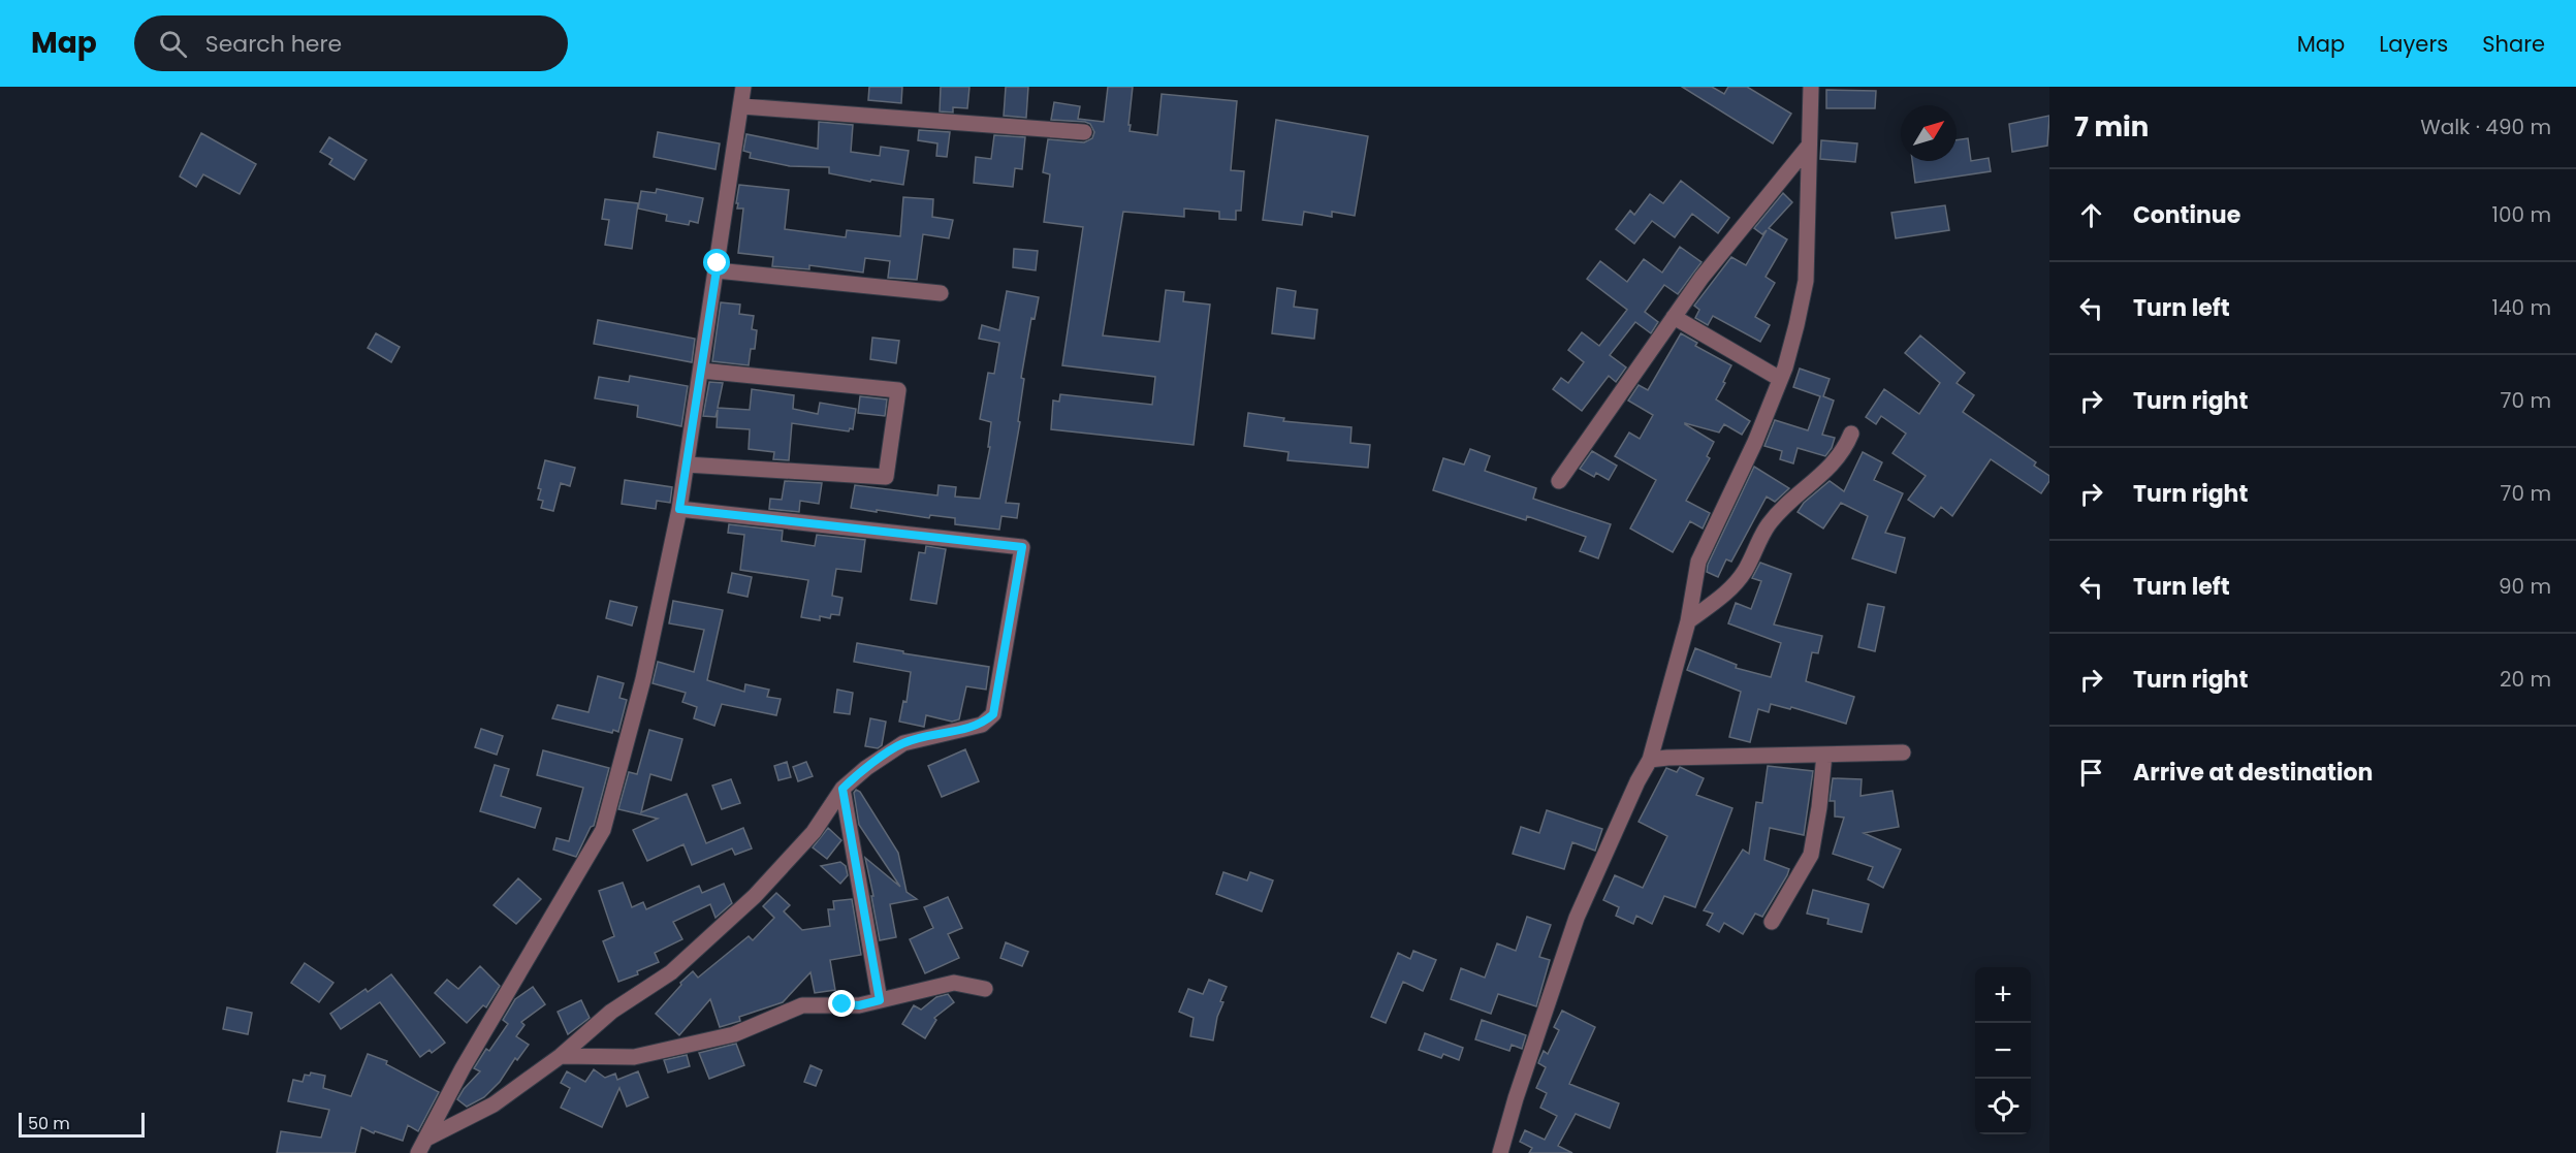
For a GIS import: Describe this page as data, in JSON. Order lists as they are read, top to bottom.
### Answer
{
  "scale_bar": "50 m",
  "north": "top right",
  "page": {
    "header": "Map",
    "search": "Search here",
    "nav": ["Map", "Layers", "Share"],
    "heading": ["7 min", "Walk · 490 m"],
    "list": [
      ["Continue", "100 m"],
      ["Turn left", "140 m"],
      ["Turn right", "70 m"],
      ["Turn right", "70 m"],
      ["Turn left", "90 m"],
      ["Turn right", "20 m"],
      "Arrive at destination"
    ],
    "map_buttons": ["+", "−"],
    "scale": "50 m"
  }
}
